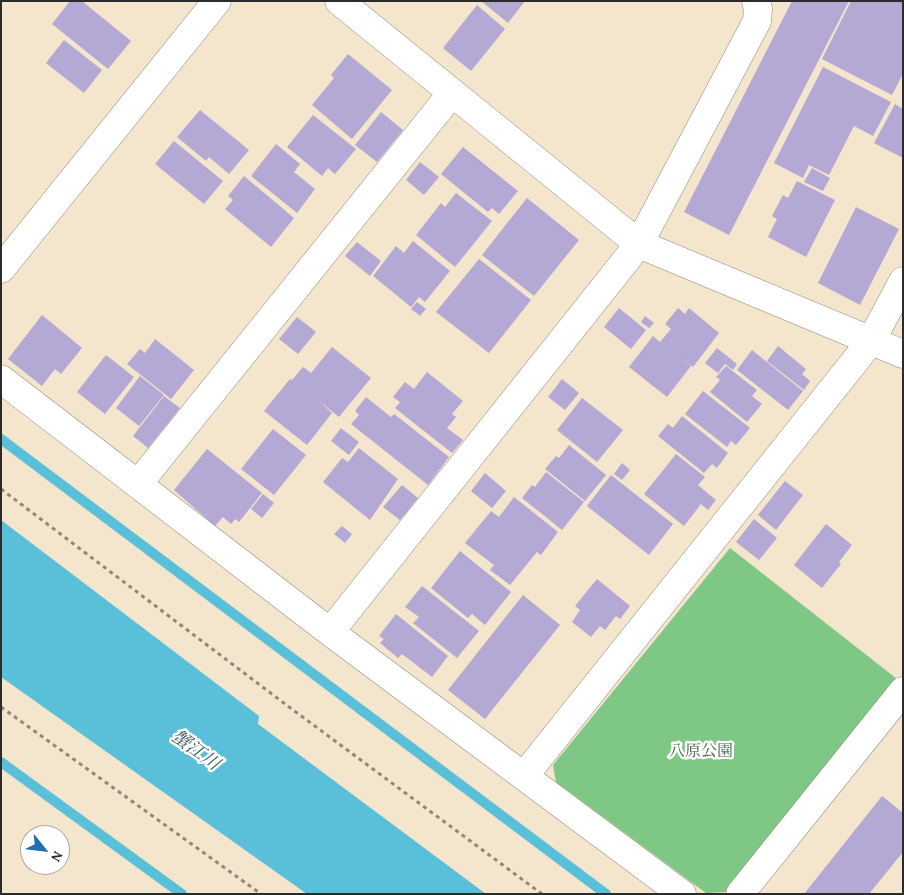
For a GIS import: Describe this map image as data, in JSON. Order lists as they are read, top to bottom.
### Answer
{
  "water": ["蟹江川"],
  "parks": ["八原公園"],
  "north": "bottom right"
}
